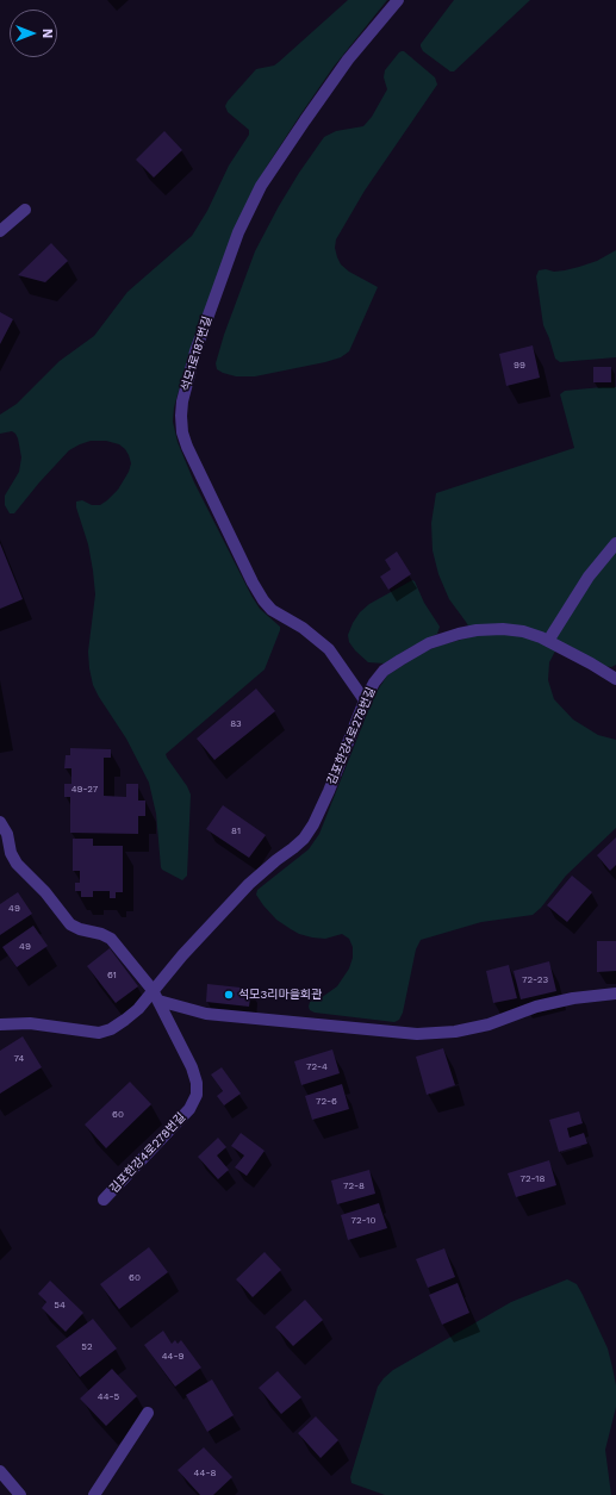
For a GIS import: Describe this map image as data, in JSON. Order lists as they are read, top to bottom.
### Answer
{
  "streets": {
    "lane": ["석모1로187번길", "김포한강4로278번길"]
  },
  "crossings": [
    ["석모1로187번길", "김포한강4로278번길"]
  ],
  "places": ["석모3리마을회관"],
  "house_numbers": [
    "99",
    "83",
    "49-27",
    "81",
    "49",
    "49",
    "61",
    "72-23",
    "74",
    "72-4",
    "72-6",
    "60",
    "72-18",
    "72-8",
    "72-10",
    "60",
    "54",
    "52",
    "44-9",
    "44-5",
    "44-8"
  ],
  "north": "right"
}
